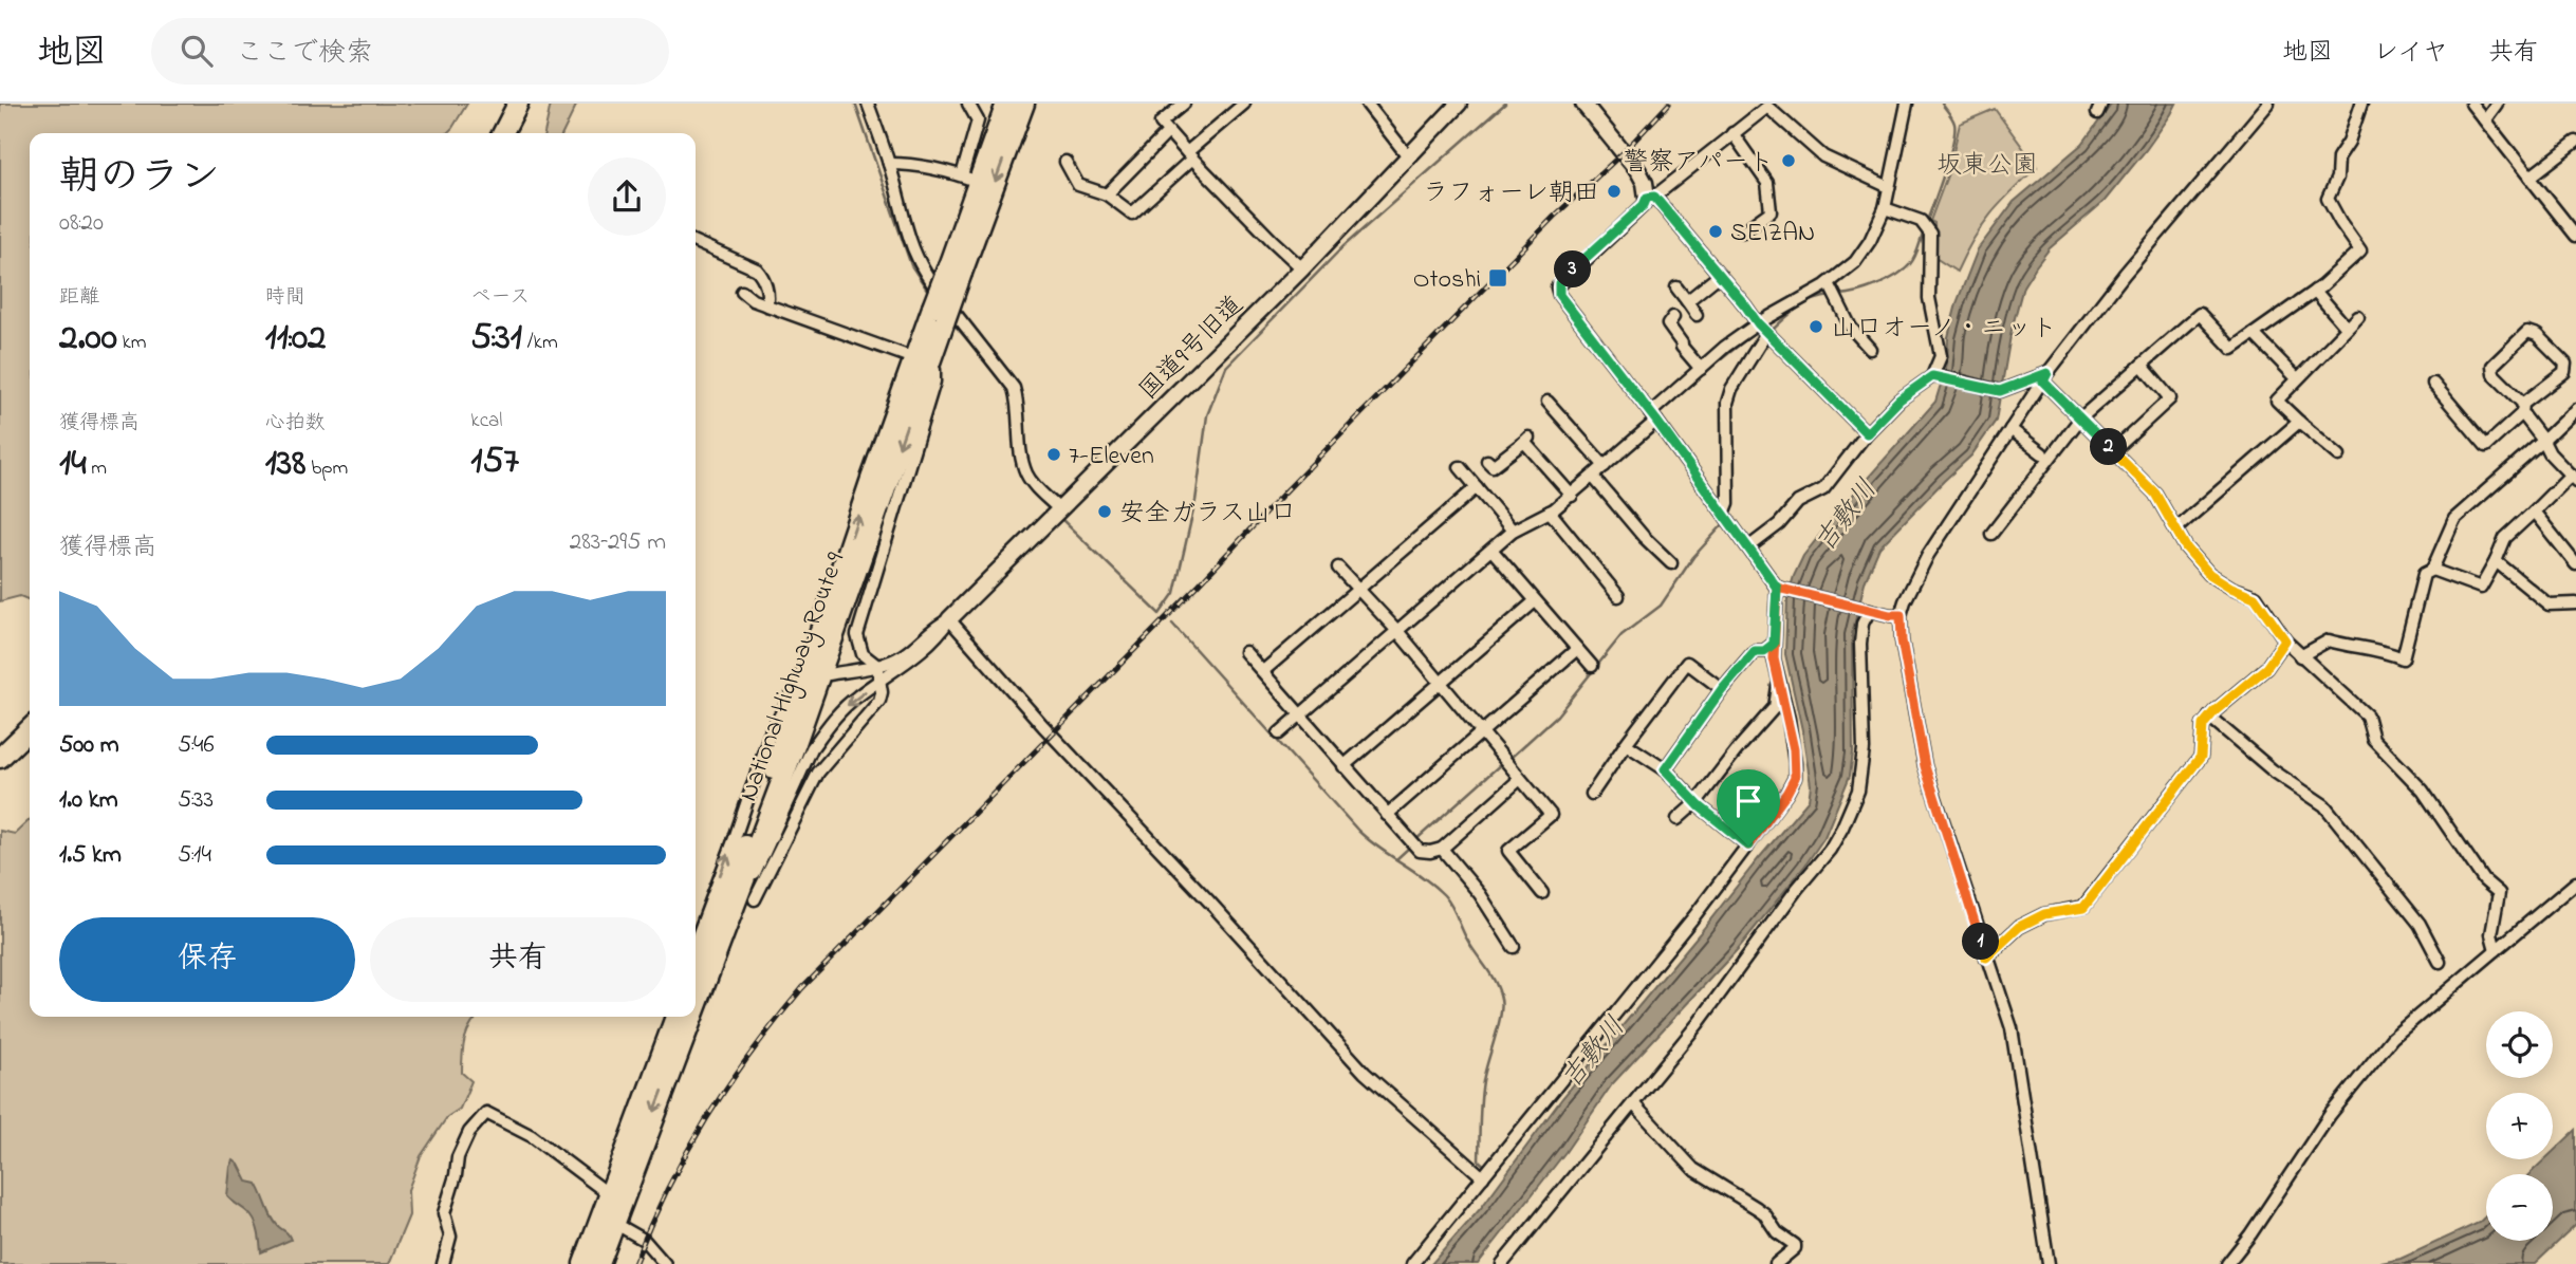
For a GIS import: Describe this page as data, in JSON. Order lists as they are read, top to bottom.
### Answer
{
  "streets": {
    "highway": ["National Highway Route 9"],
    "street": ["国道9号旧道"]
  },
  "crossings": [
    ["国道9号旧道", "National Highway Route 9"]
  ],
  "water": ["吉敷川"],
  "parks": ["坂東公園"],
  "places": {
    "other": [
      "警察アパート",
      "ラフォーレ朝田",
      "SEIZAN",
      "山口オーノ・ニット",
      "7-Eleven",
      "安全ガラス山口"
    ],
    "transit": ["Otoshi"]
  },
  "page": {
    "header": "地図",
    "search": "ここで検索",
    "nav": ["地図", "レイヤ", "共有"],
    "heading": ["朝のラン", "08:20"],
    "pins": ["3", "2", "1"],
    "stats": [
      ["距離", "2.00 km"],
      ["時間", "11:02"],
      ["ペース", "5:31 /km"],
      ["獲得標高", "14 m"],
      ["心拍数", "138 bpm"],
      ["kcal", "157"]
    ],
    "chart": ["獲得標高", "283–295 m"],
    "list": [
      {
        "name": "500 m",
        "note": "5:46"
      },
      {
        "name": "1.0 km",
        "note": "5:33"
      },
      {
        "name": "1.5 km",
        "note": "5:14"
      }
    ],
    "buttons": ["保存", "共有"],
    "map_buttons": ["+", "−"]
  }
}
